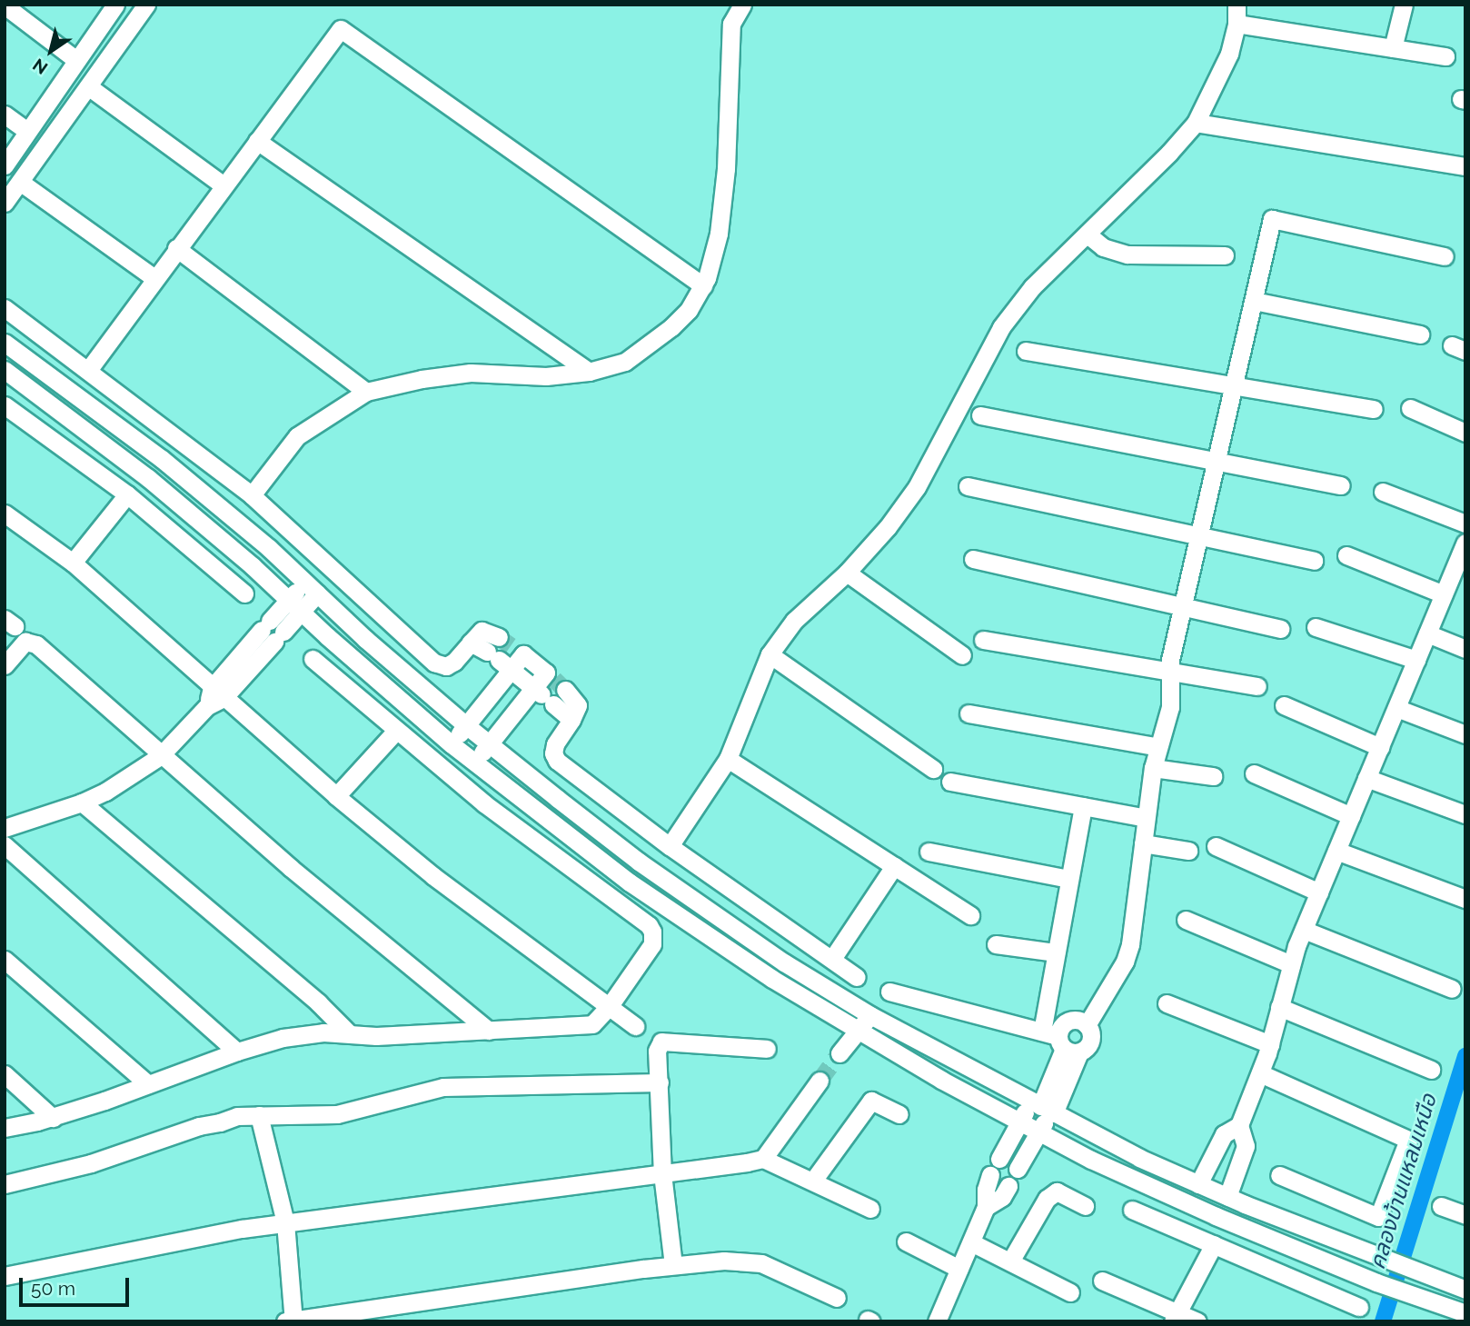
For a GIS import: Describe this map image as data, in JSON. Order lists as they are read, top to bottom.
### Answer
{
  "water": ["คลองบ้านแหลมเหนือ"],
  "scale_bar": "50 m",
  "north": "bottom left"
}
